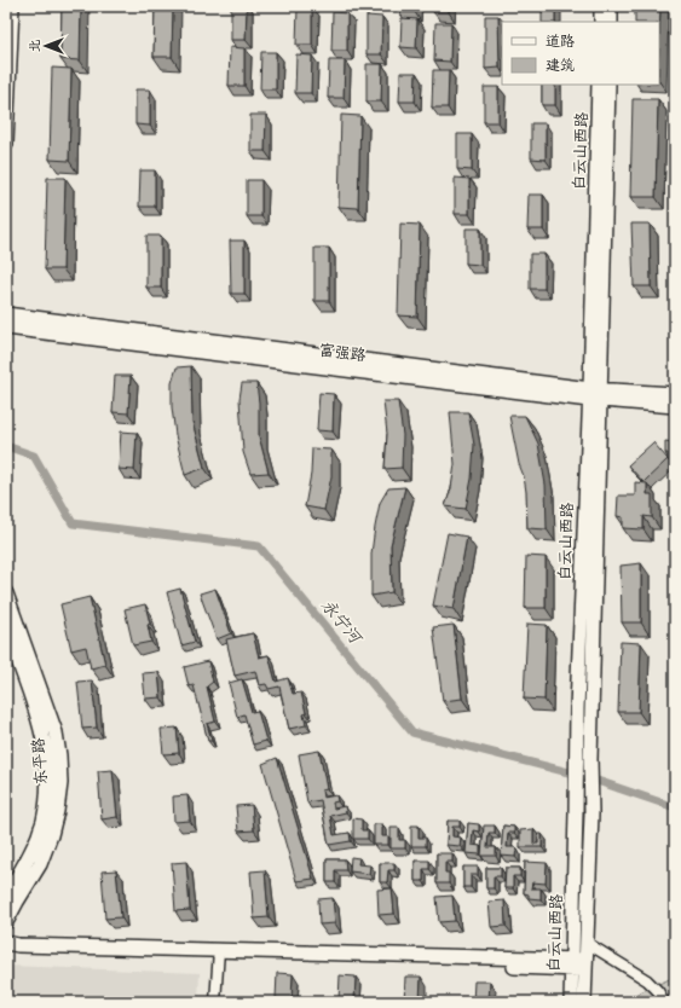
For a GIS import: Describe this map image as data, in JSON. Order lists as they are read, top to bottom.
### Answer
{
  "streets": {
    "main road": ["白云山西路", "富强路", "东平路"]
  },
  "crossings": [
    ["白云山西路", "富强路"]
  ],
  "water": ["永宁河"],
  "legend": ["道路", "建筑"],
  "north": "left"
}
